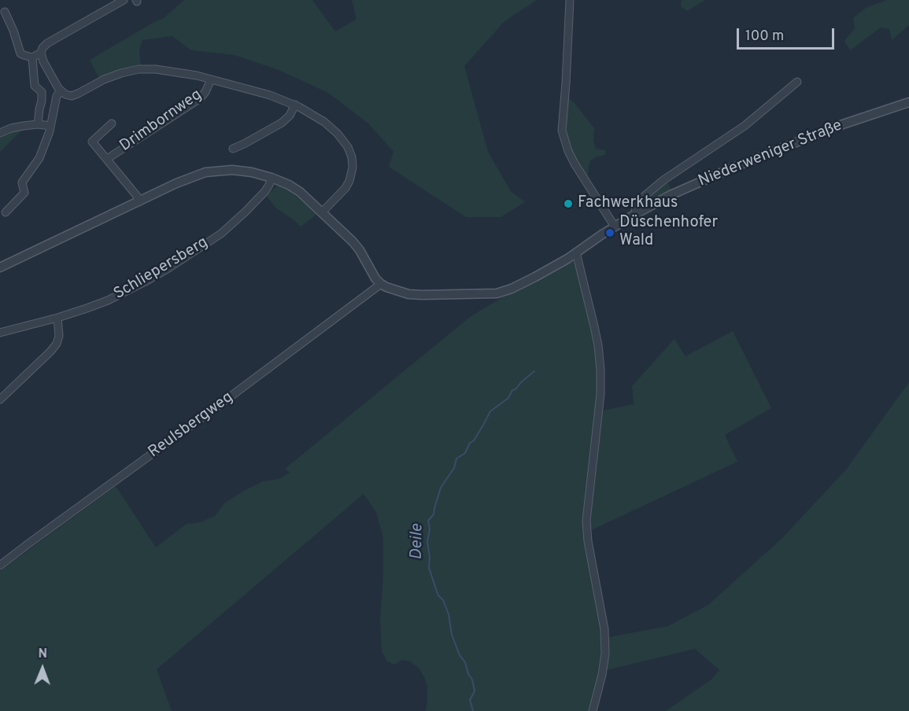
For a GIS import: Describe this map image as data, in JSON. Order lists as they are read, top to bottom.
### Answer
{
  "streets": {
    "street": [
      "Drimbornweg",
      "Niederweniger Straße",
      "Schliepersberg",
      "Reulsbergweg"
    ]
  },
  "crossings": [
    ["Niederweniger Straße", "Reulsbergweg"]
  ],
  "water": ["Deile"],
  "places": ["Fachwerkhaus", "Düschenhofer Wald"],
  "scale_bar": "100 m",
  "north": "top"
}
